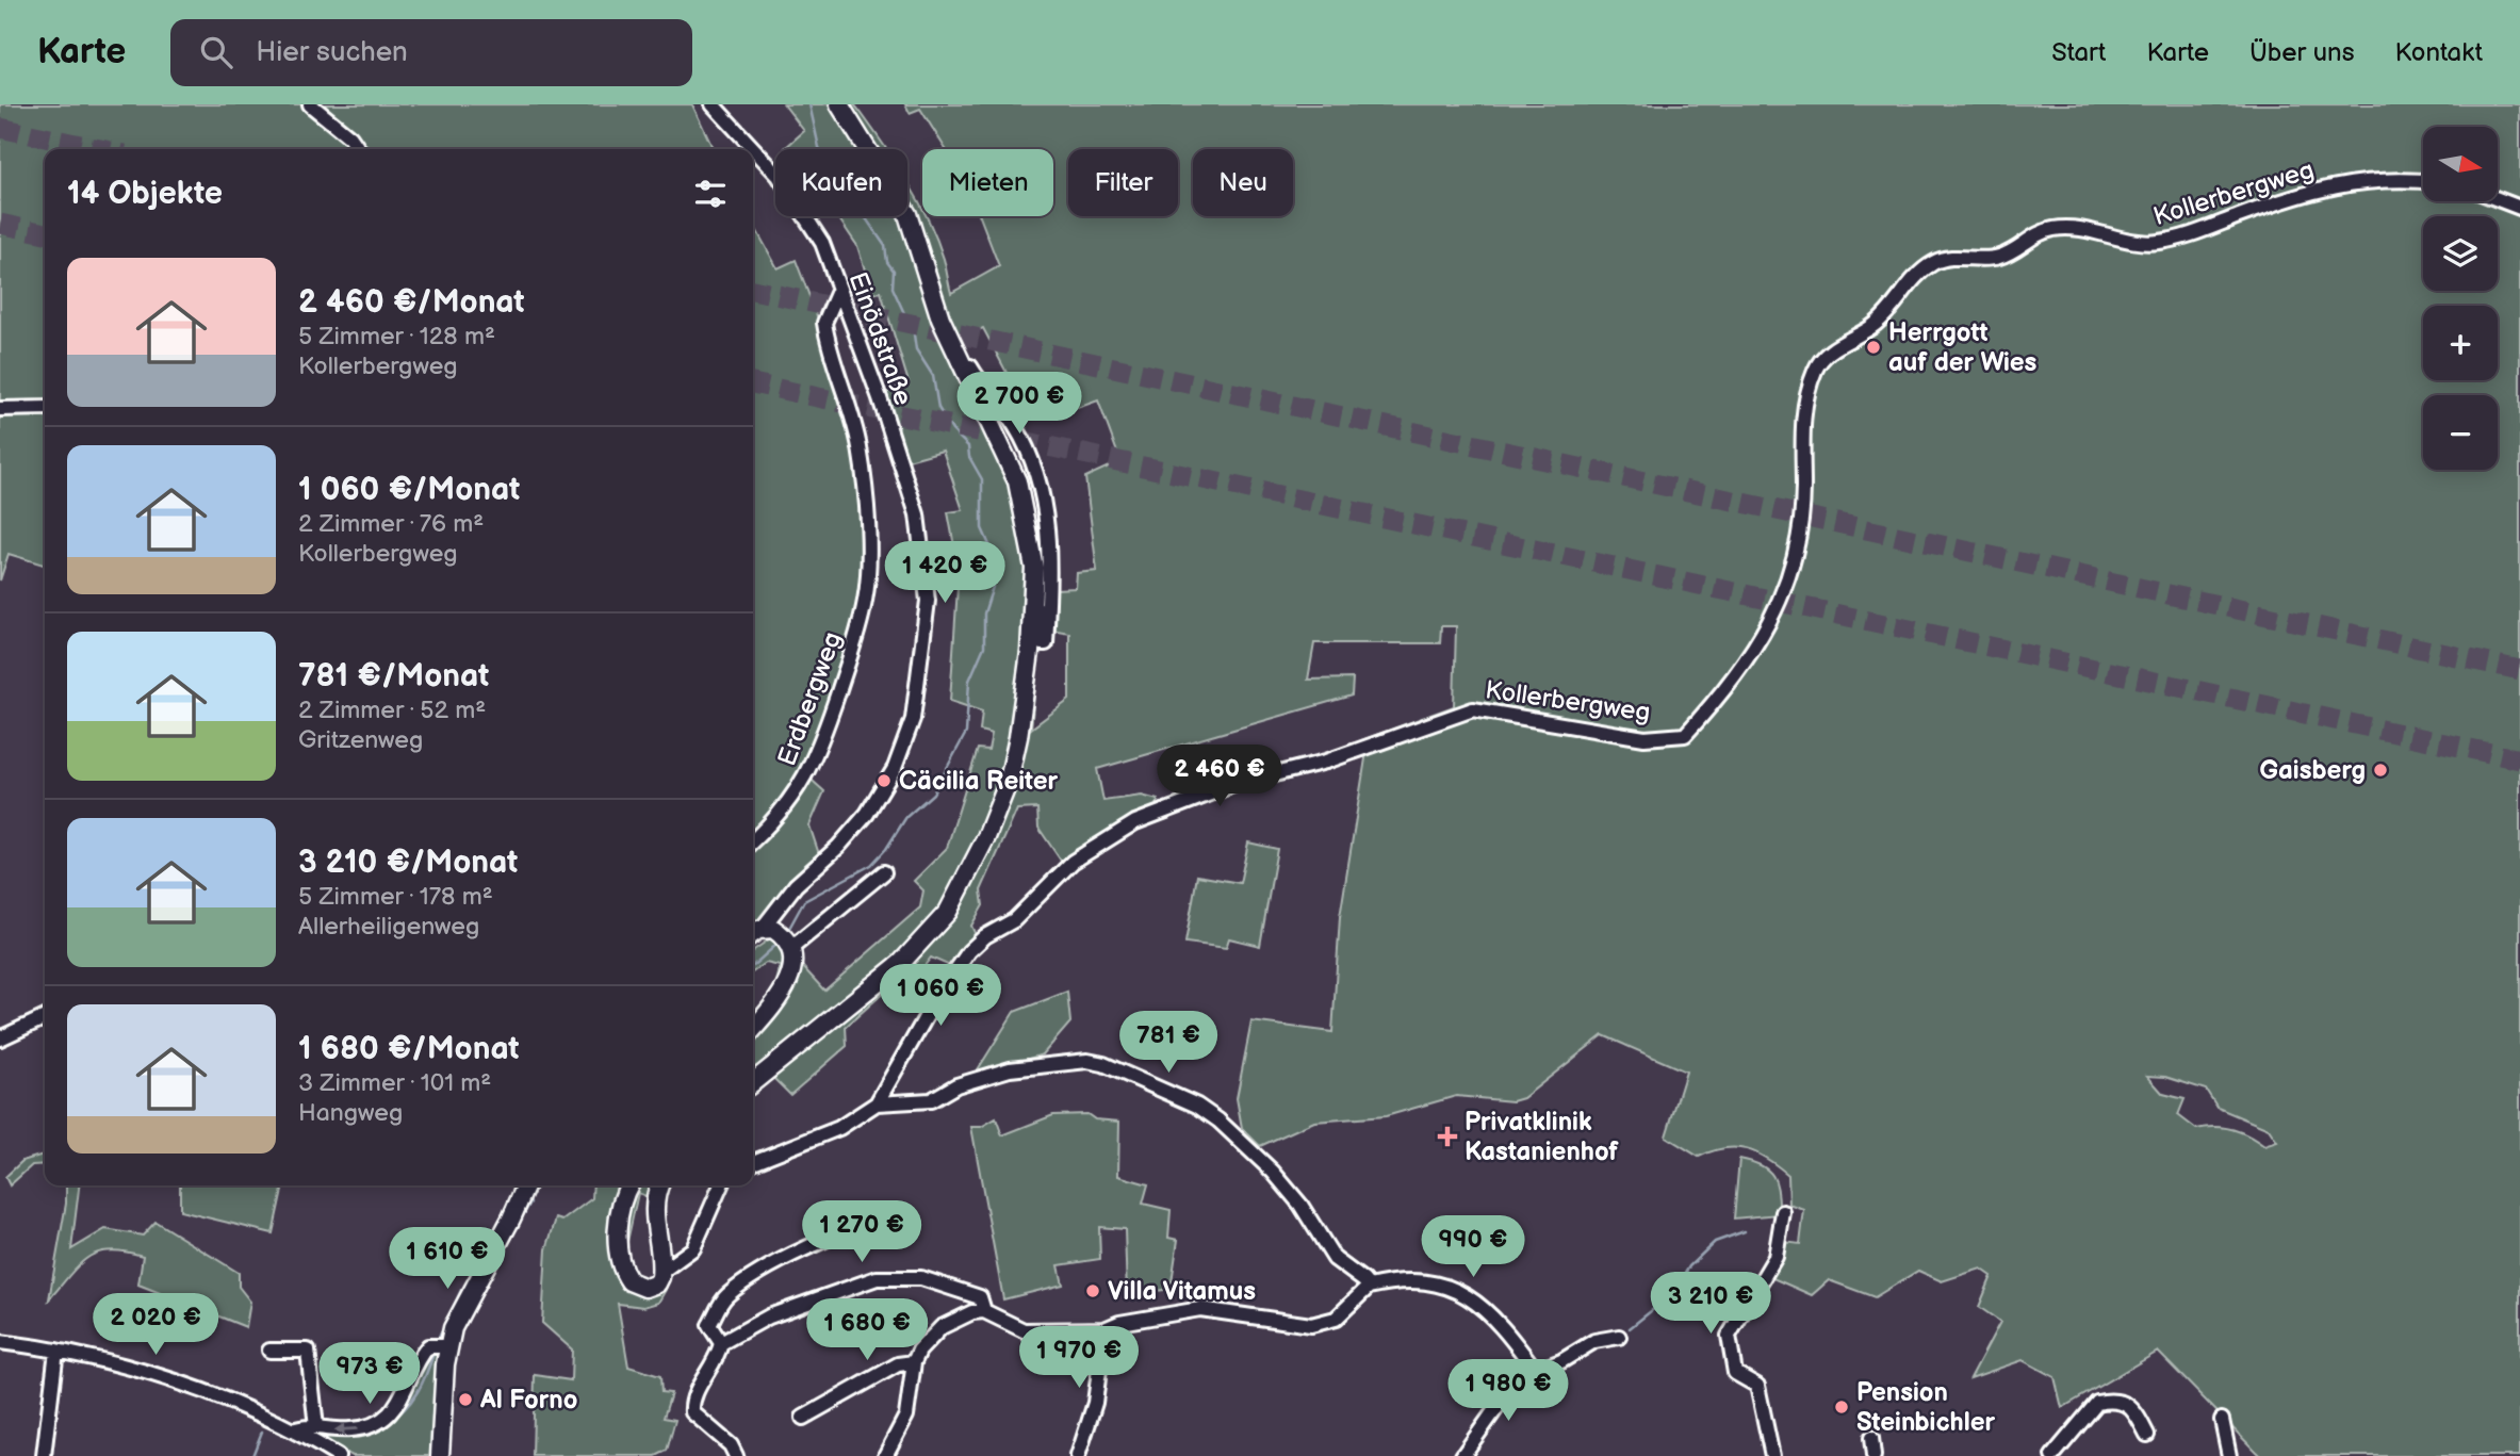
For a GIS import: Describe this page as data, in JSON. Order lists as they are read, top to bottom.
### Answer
{
  "streets": {
    "street": ["Kollerbergweg", "Einödstraße", "Erdbergweg"]
  },
  "crossings": [
    ["Einödstraße", "Erdbergweg"]
  ],
  "places": {
    "other": [
      "Herrgott auf der Wies",
      "Gaisberg",
      "Cäcilia Reiter",
      "Villa Vitamus",
      "Al Forno",
      "Pension Steinbichler"
    ],
    "health": ["Privatklinik Kastanienhof"]
  },
  "north": "right",
  "page": {
    "header": "Karte",
    "search": "Hier suchen",
    "nav": [
      "Start",
      "Karte",
      "Über uns",
      "Kontakt"
    ],
    "map_buttons": ["+", "−"],
    "chip": [
      "Kaufen",
      "Mieten",
      "Filter",
      "Neu"
    ],
    "heading": "14 Objekte",
    "list": [
      {
        "name": "2 460 €/Monat",
        "note": "5 Zimmer · 128 m² · Kollerbergweg"
      },
      {
        "name": "1 060 €/Monat",
        "note": "2 Zimmer · 76 m² · Kollerbergweg"
      },
      {
        "name": "781 €/Monat",
        "note": "2 Zimmer · 52 m² · Gritzenweg"
      },
      {
        "name": "3 210 €/Monat",
        "note": "5 Zimmer · 178 m² · Allerheiligenweg"
      },
      {
        "name": "1 680 €/Monat",
        "note": "3 Zimmer · 101 m² · Hangweg"
      }
    ],
    "price": [
      "2 700 €",
      "1 420 €",
      "2 460 €",
      "1 060 €",
      "781 €",
      "1 270 €",
      "990 €",
      "1 610 €",
      "3 210 €",
      "2 020 €",
      "1 680 €",
      "1 970 €",
      "973 €",
      "1 980 €"
    ]
  }
}
